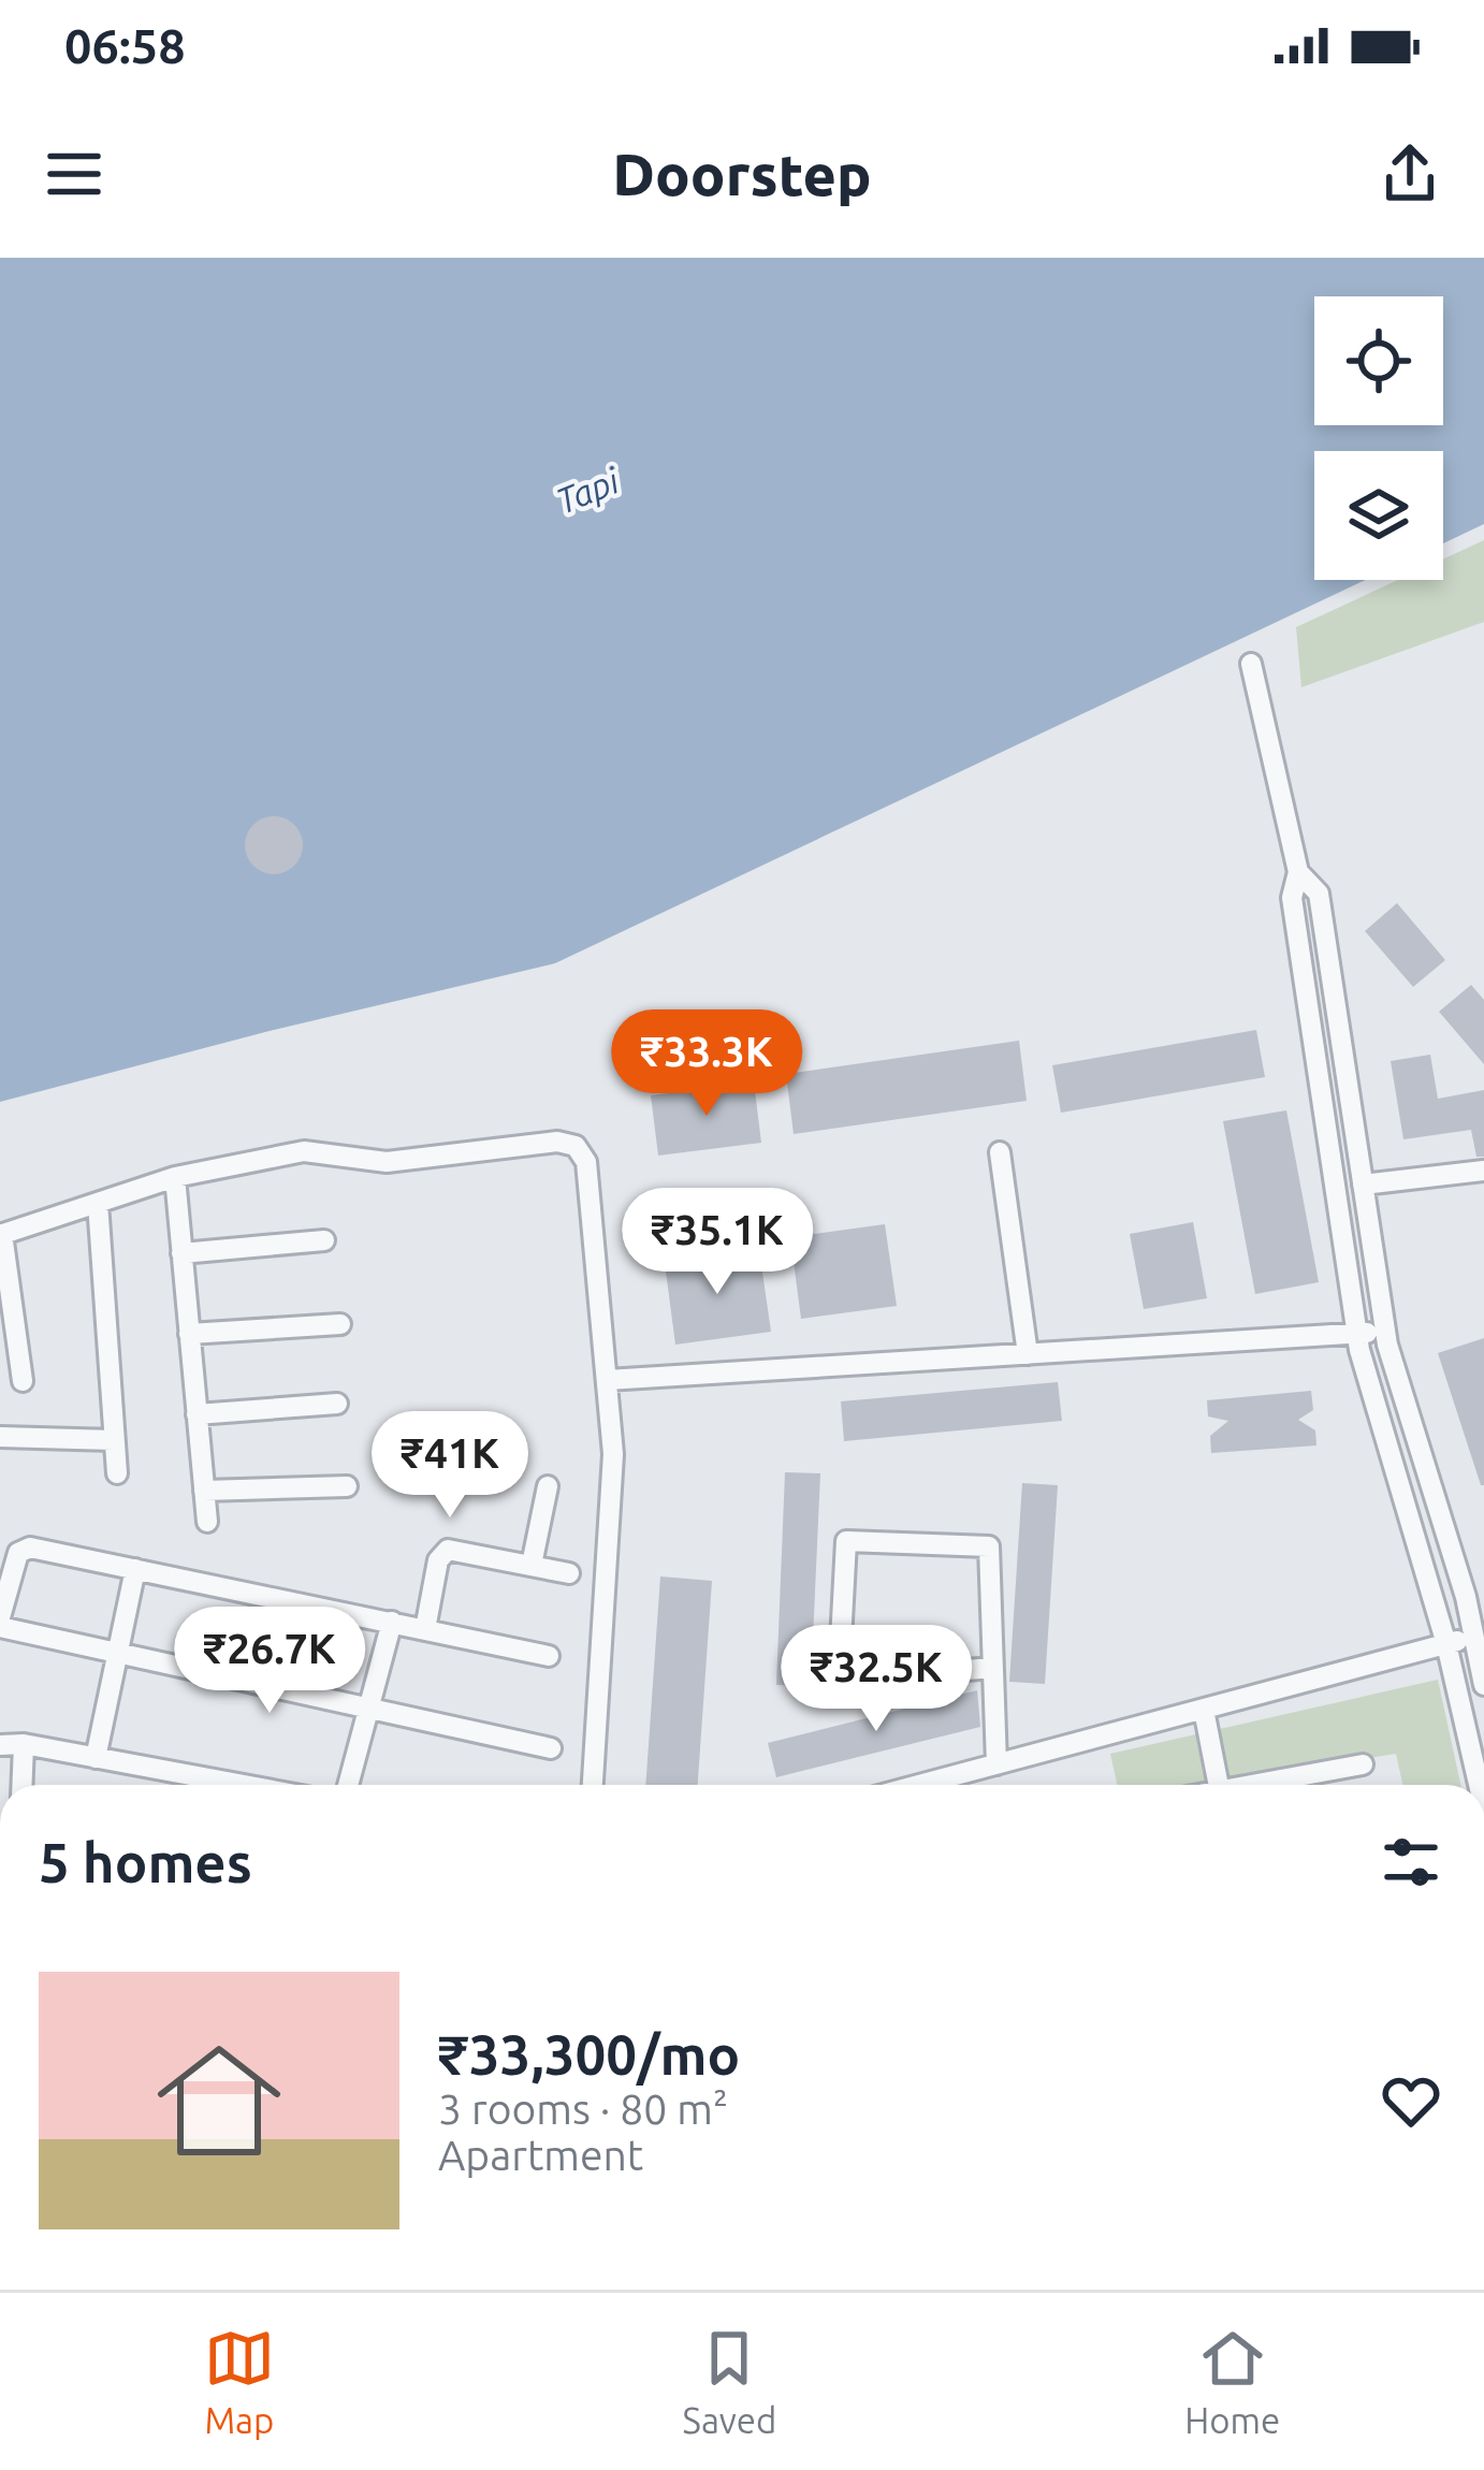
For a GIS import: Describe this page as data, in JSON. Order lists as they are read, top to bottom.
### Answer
{
  "water": ["Tapi"],
  "page": {
    "status": "06:58",
    "header": "Doorstep",
    "price": [
      "₹33.3K",
      "₹35.1K",
      "₹41K",
      "₹26.7K",
      "₹32.5K"
    ],
    "heading": "5 homes",
    "list": [
      {
        "name": "₹33,300/mo",
        "note": "3 rooms · 80 m² · Apartment"
      }
    ],
    "tabs": ["Map", "Saved", "Home"]
  }
}
